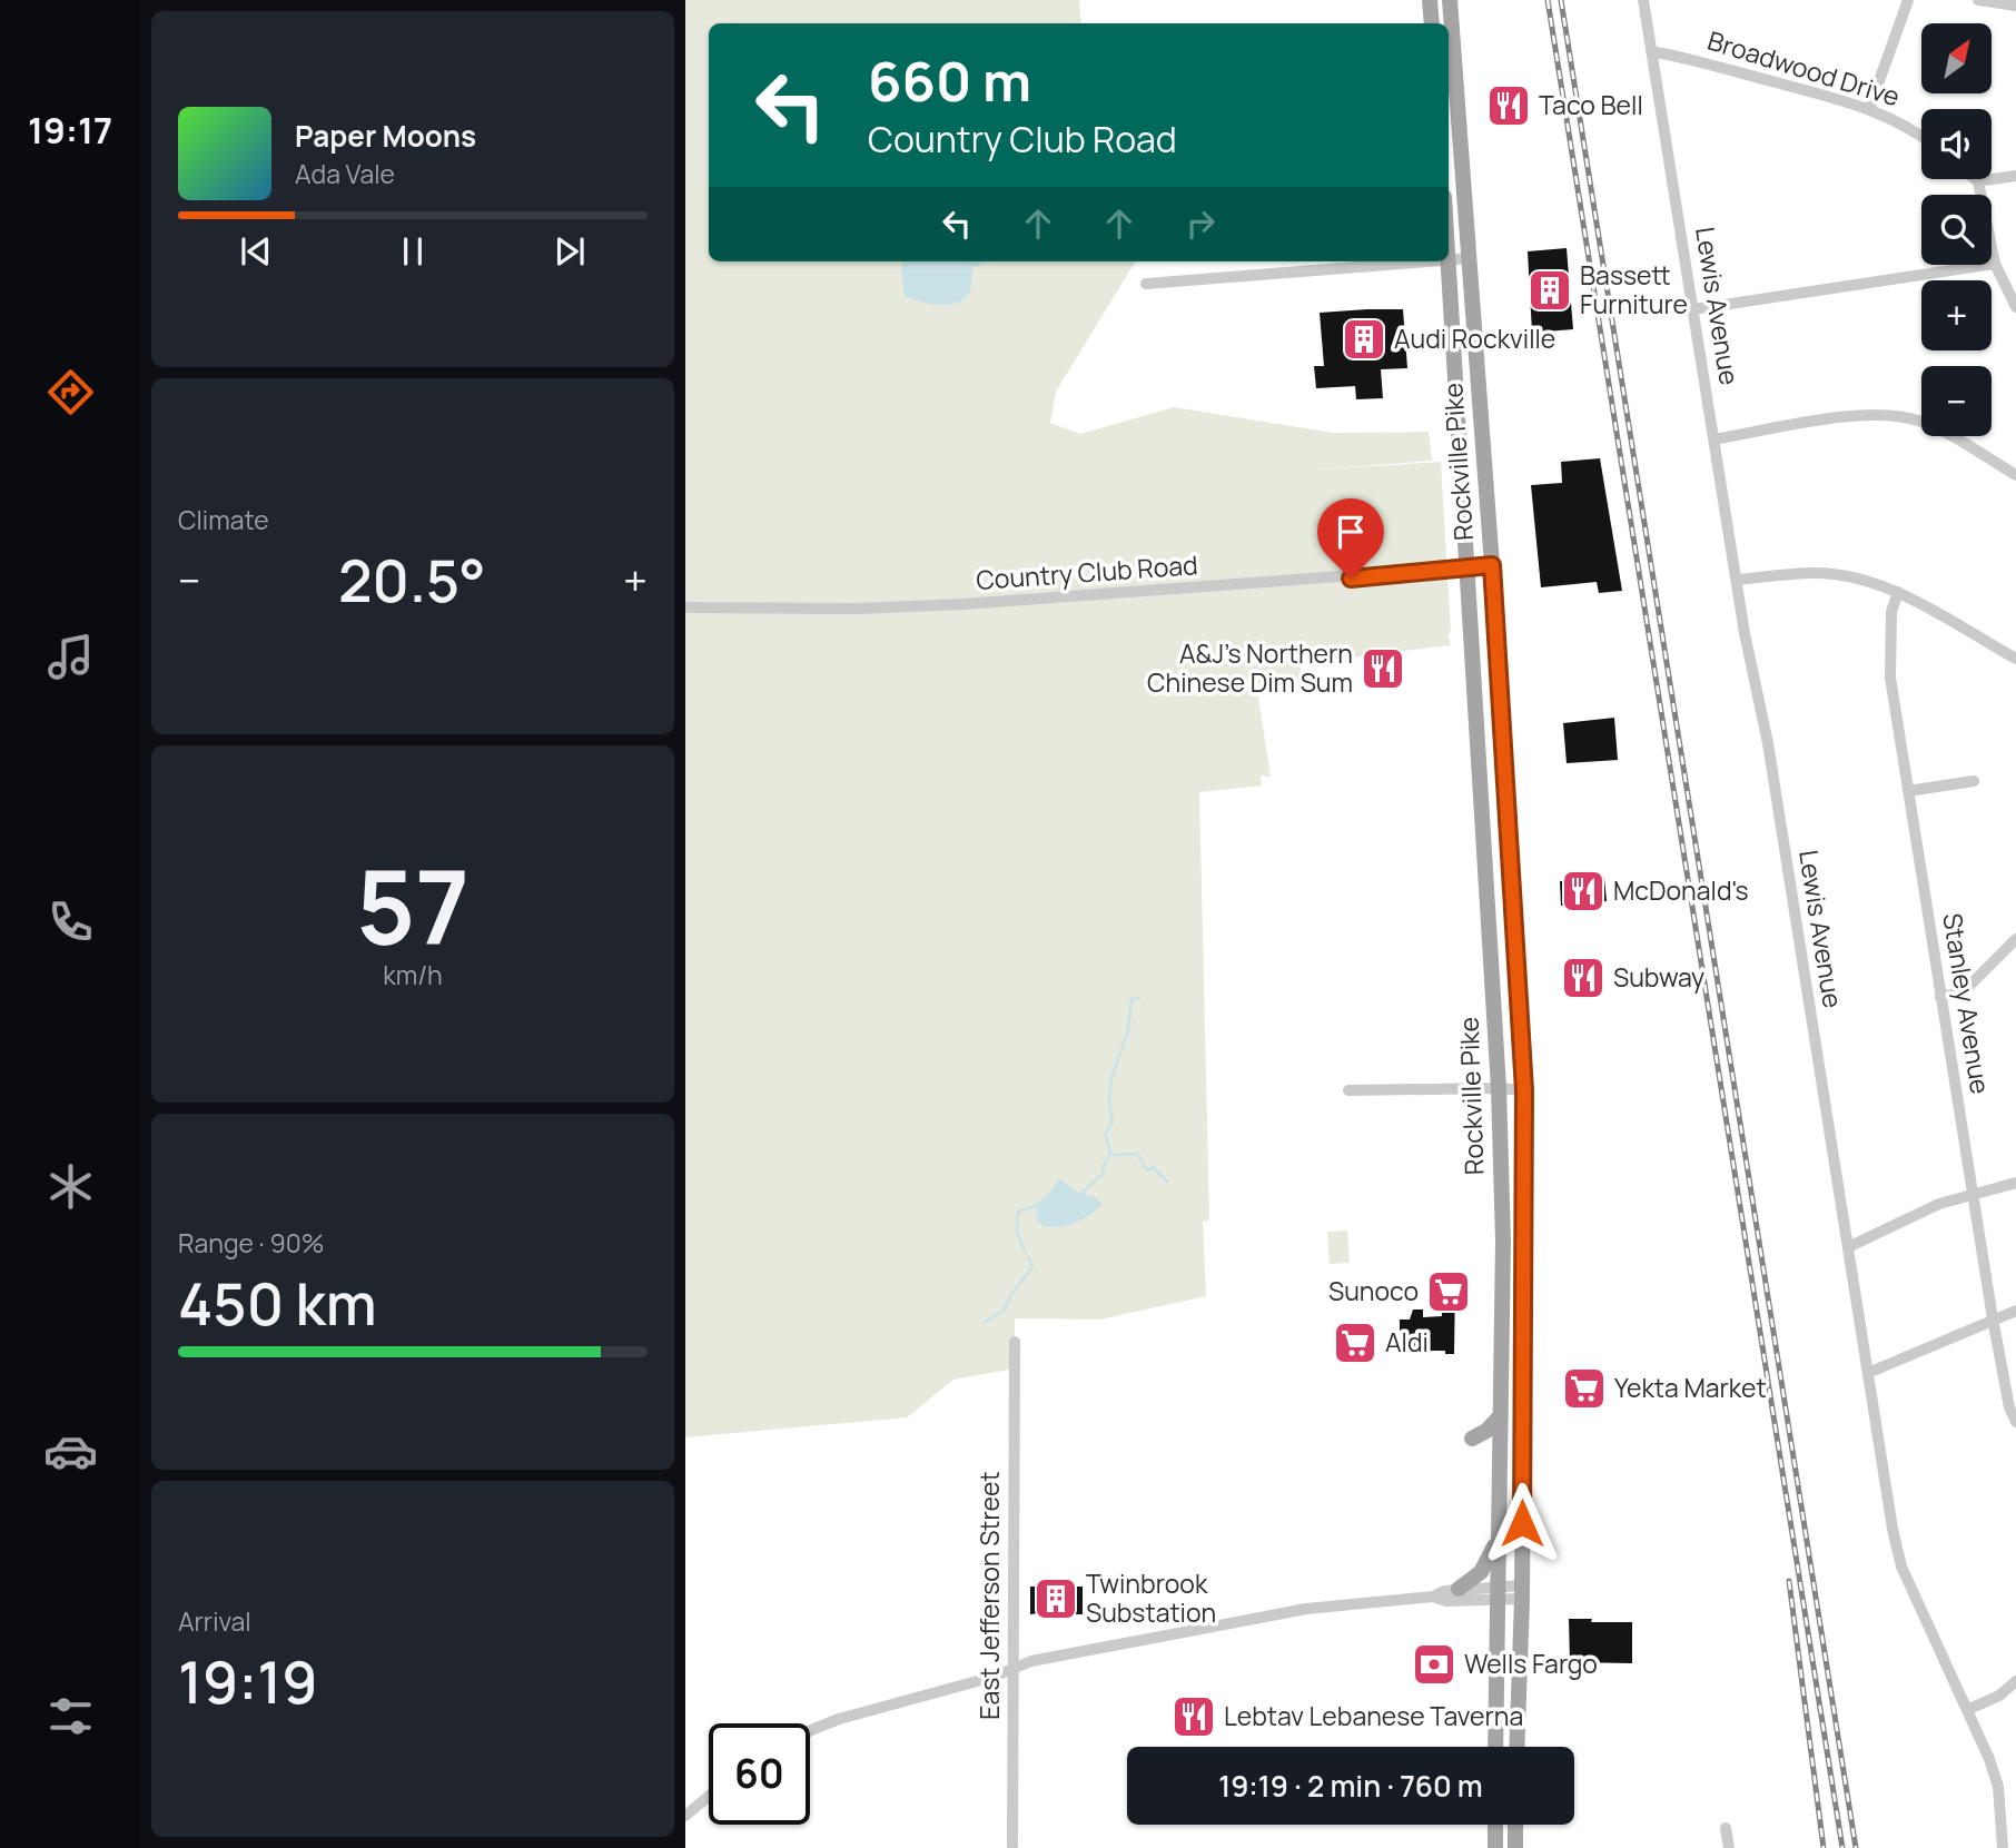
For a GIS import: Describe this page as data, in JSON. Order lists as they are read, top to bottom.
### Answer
{
  "streets": {
    "main road": ["Rockville Pike"],
    "street": [
      "Broadwood Drive",
      "Lewis Avenue",
      "Country Club Road",
      "Stanley Avenue",
      "East Jefferson Street"
    ]
  },
  "crossings": [
    ["Broadwood Drive", "Lewis Avenue"],
    ["Rockville Pike", "Country Club Road"]
  ],
  "places": {
    "restaurant": [
      "Taco Bell",
      "A&J's Northern Chinese Dim Sum",
      "McDonald's",
      "Subway",
      "Lebtav Lebanese Taverna"
    ],
    "building": ["Bassett Furniture", "Audi Rockville", "Twinbrook Substation"],
    "supermarket": ["Sunoco", "Aldi", "Yekta Market"],
    "bank": ["Wells Fargo"]
  },
  "north": "top right",
  "page": {
    "tabs": "19:17",
    "map_buttons": ["+", "−"],
    "turn": ["660 m", "Country Club Road"],
    "song": ["Paper Moons", "Ada Vale"],
    "tile": [
      "Climate",
      ["57", "km/h"],
      ["Range · 90%", "450 km"],
      ["Arrival", "19:19"]
    ],
    "heat": ["−", "20.5°", "+"],
    "limit": "60",
    "trip": "19:19 · 2 min · 760 m"
  }
}
